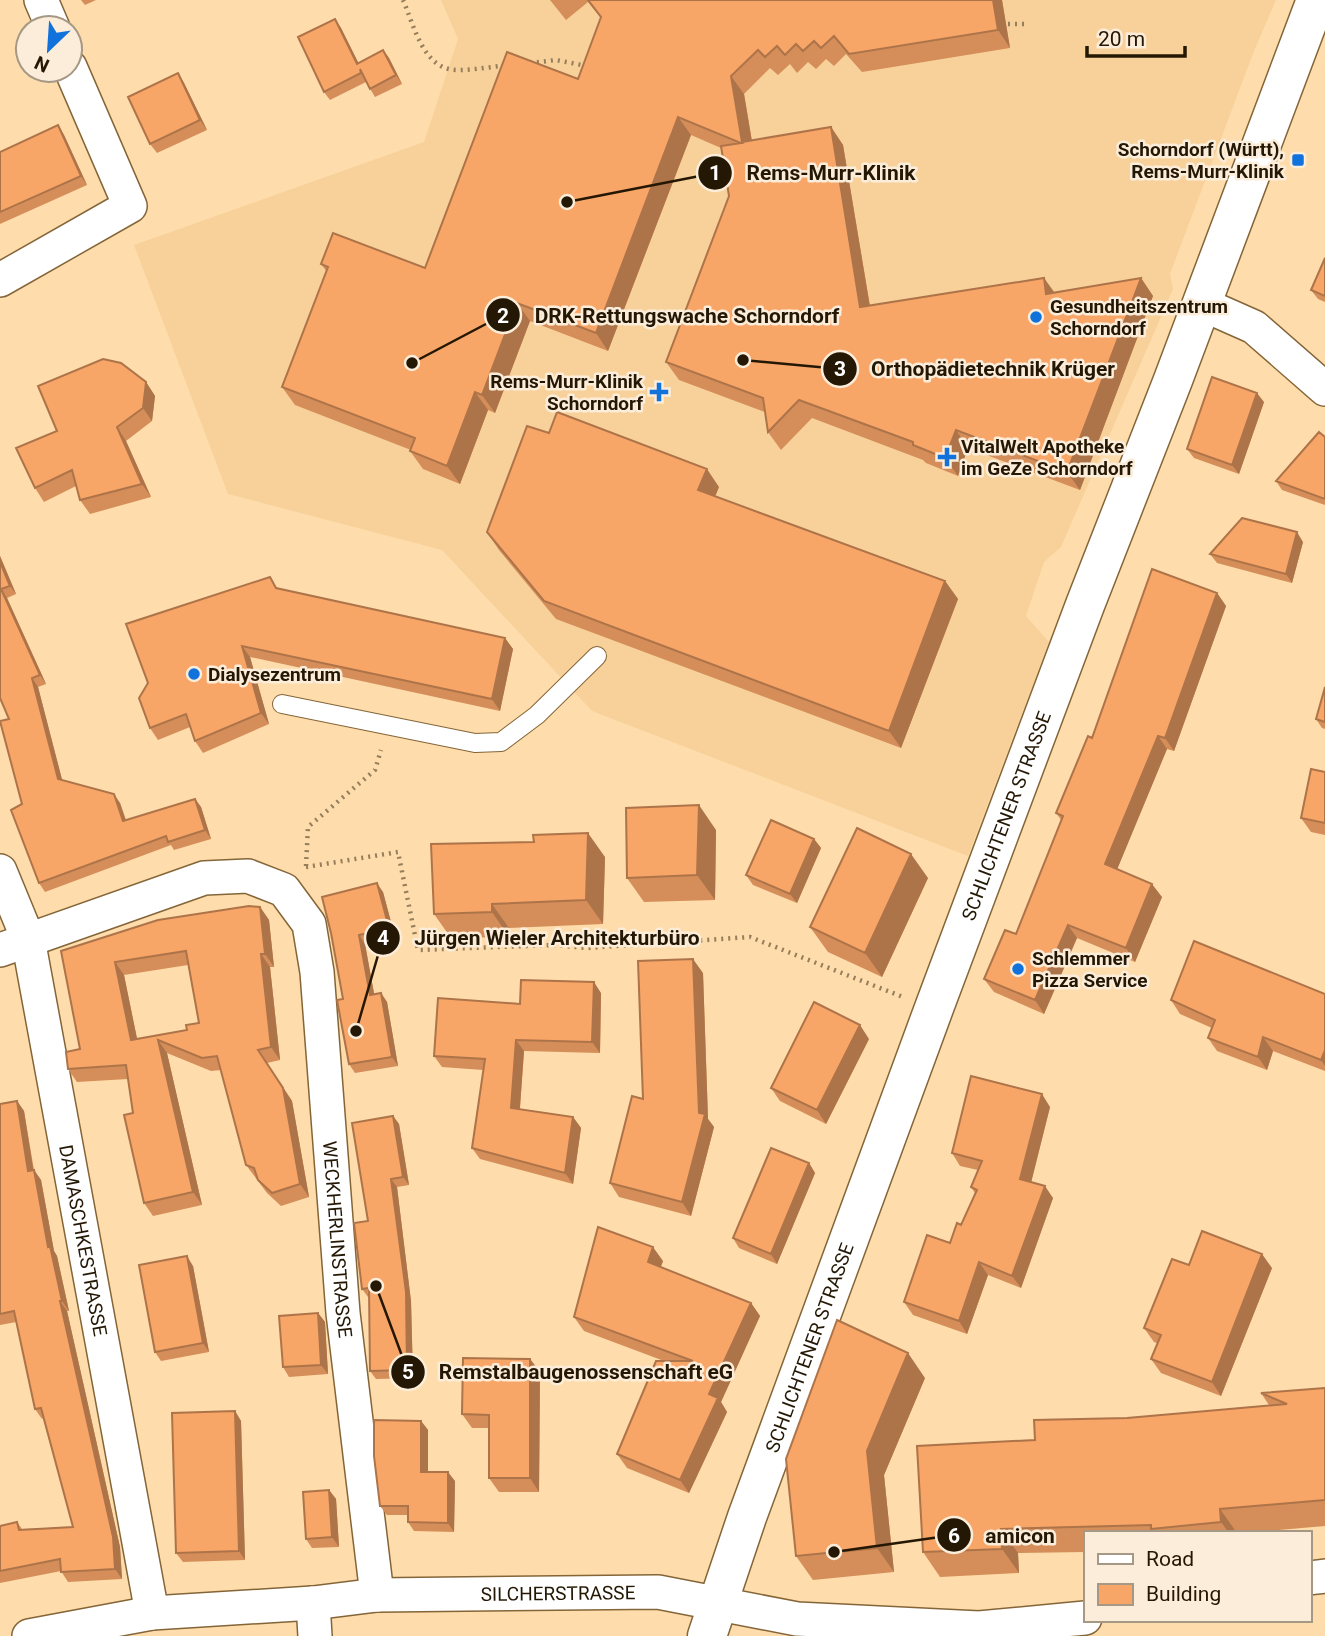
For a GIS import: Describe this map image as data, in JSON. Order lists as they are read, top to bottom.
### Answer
{
  "streets": {
    "main road": ["SCHLICHTENER STRASSE"],
    "street": ["WECKHERLINSTRASSE", "DAMASCHKESTRASSE", "SILCHERSTRASSE"]
  },
  "crossings": [
    ["SCHLICHTENER STRASSE", "SILCHERSTRASSE"],
    ["WECKHERLINSTRASSE", "DAMASCHKESTRASSE"],
    ["WECKHERLINSTRASSE", "SILCHERSTRASSE"],
    ["DAMASCHKESTRASSE", "SILCHERSTRASSE"]
  ],
  "places": {
    "transit": ["Schorndorf (Württ), Rems-Murr-Klinik"],
    "other": [
      "Rems-Murr-Klinik",
      "Gesundheitszentrum Schorndorf",
      "Orthopädietechnik Krüger",
      "DRK-Rettungswache Schorndorf",
      "Dialysezentrum",
      "Schlemmer Pizza Service",
      "Jürgen Wieler Architekturbüro",
      "Remstalbaugenossenschaft eG",
      "amicon"
    ],
    "health": ["Rems-Murr-Klinik Schorndorf", "VitalWelt Apotheke im GeZe Schorndorf"]
  },
  "legend": ["Road", "Building"],
  "scale_bar": "20 m",
  "north": "bottom left"
}
